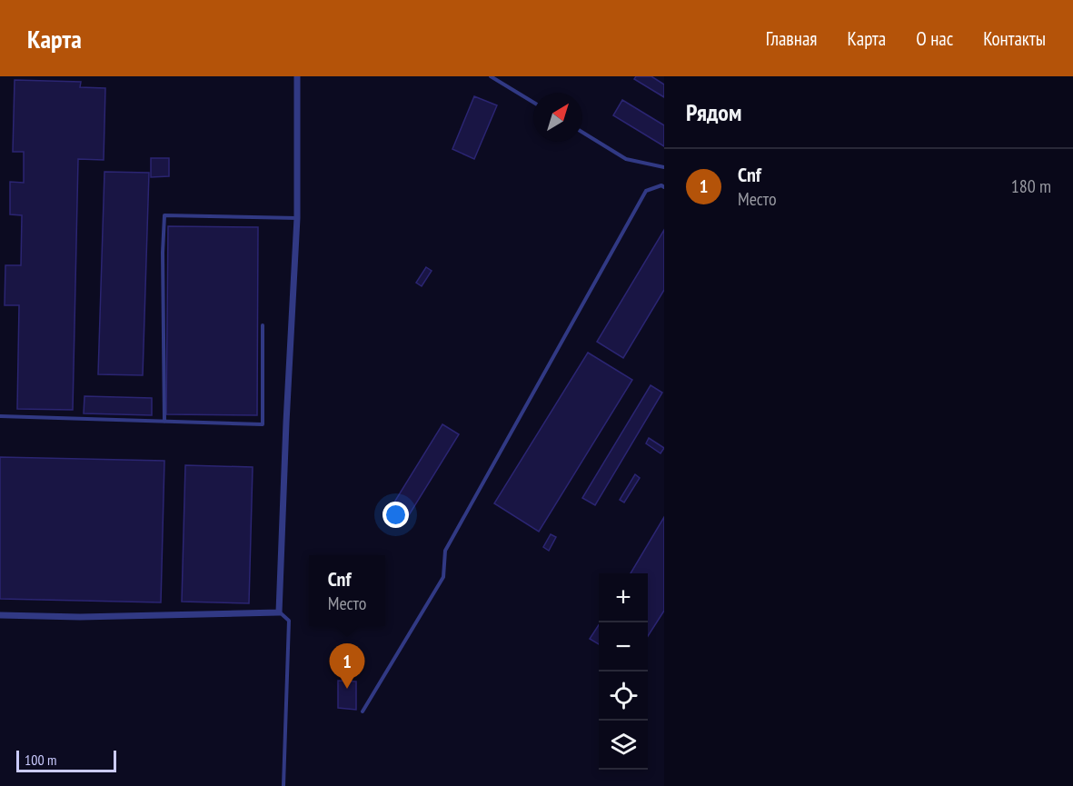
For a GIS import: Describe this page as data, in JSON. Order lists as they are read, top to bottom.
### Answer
{
  "scale_bar": "100 m",
  "north": "top right",
  "page": {
    "header": "Карта",
    "nav": [
      "Главная",
      "Карта",
      "О нас",
      "Контакты"
    ],
    "heading": "Рядом",
    "list": [
      {
        "mark": "1",
        "name": "Cnf",
        "note": "Место",
        "value": "180 m"
      }
    ],
    "popup": ["Cnf", "Место"],
    "map_buttons": ["+", "−"],
    "pins": "1",
    "scale": "100 m"
  }
}
